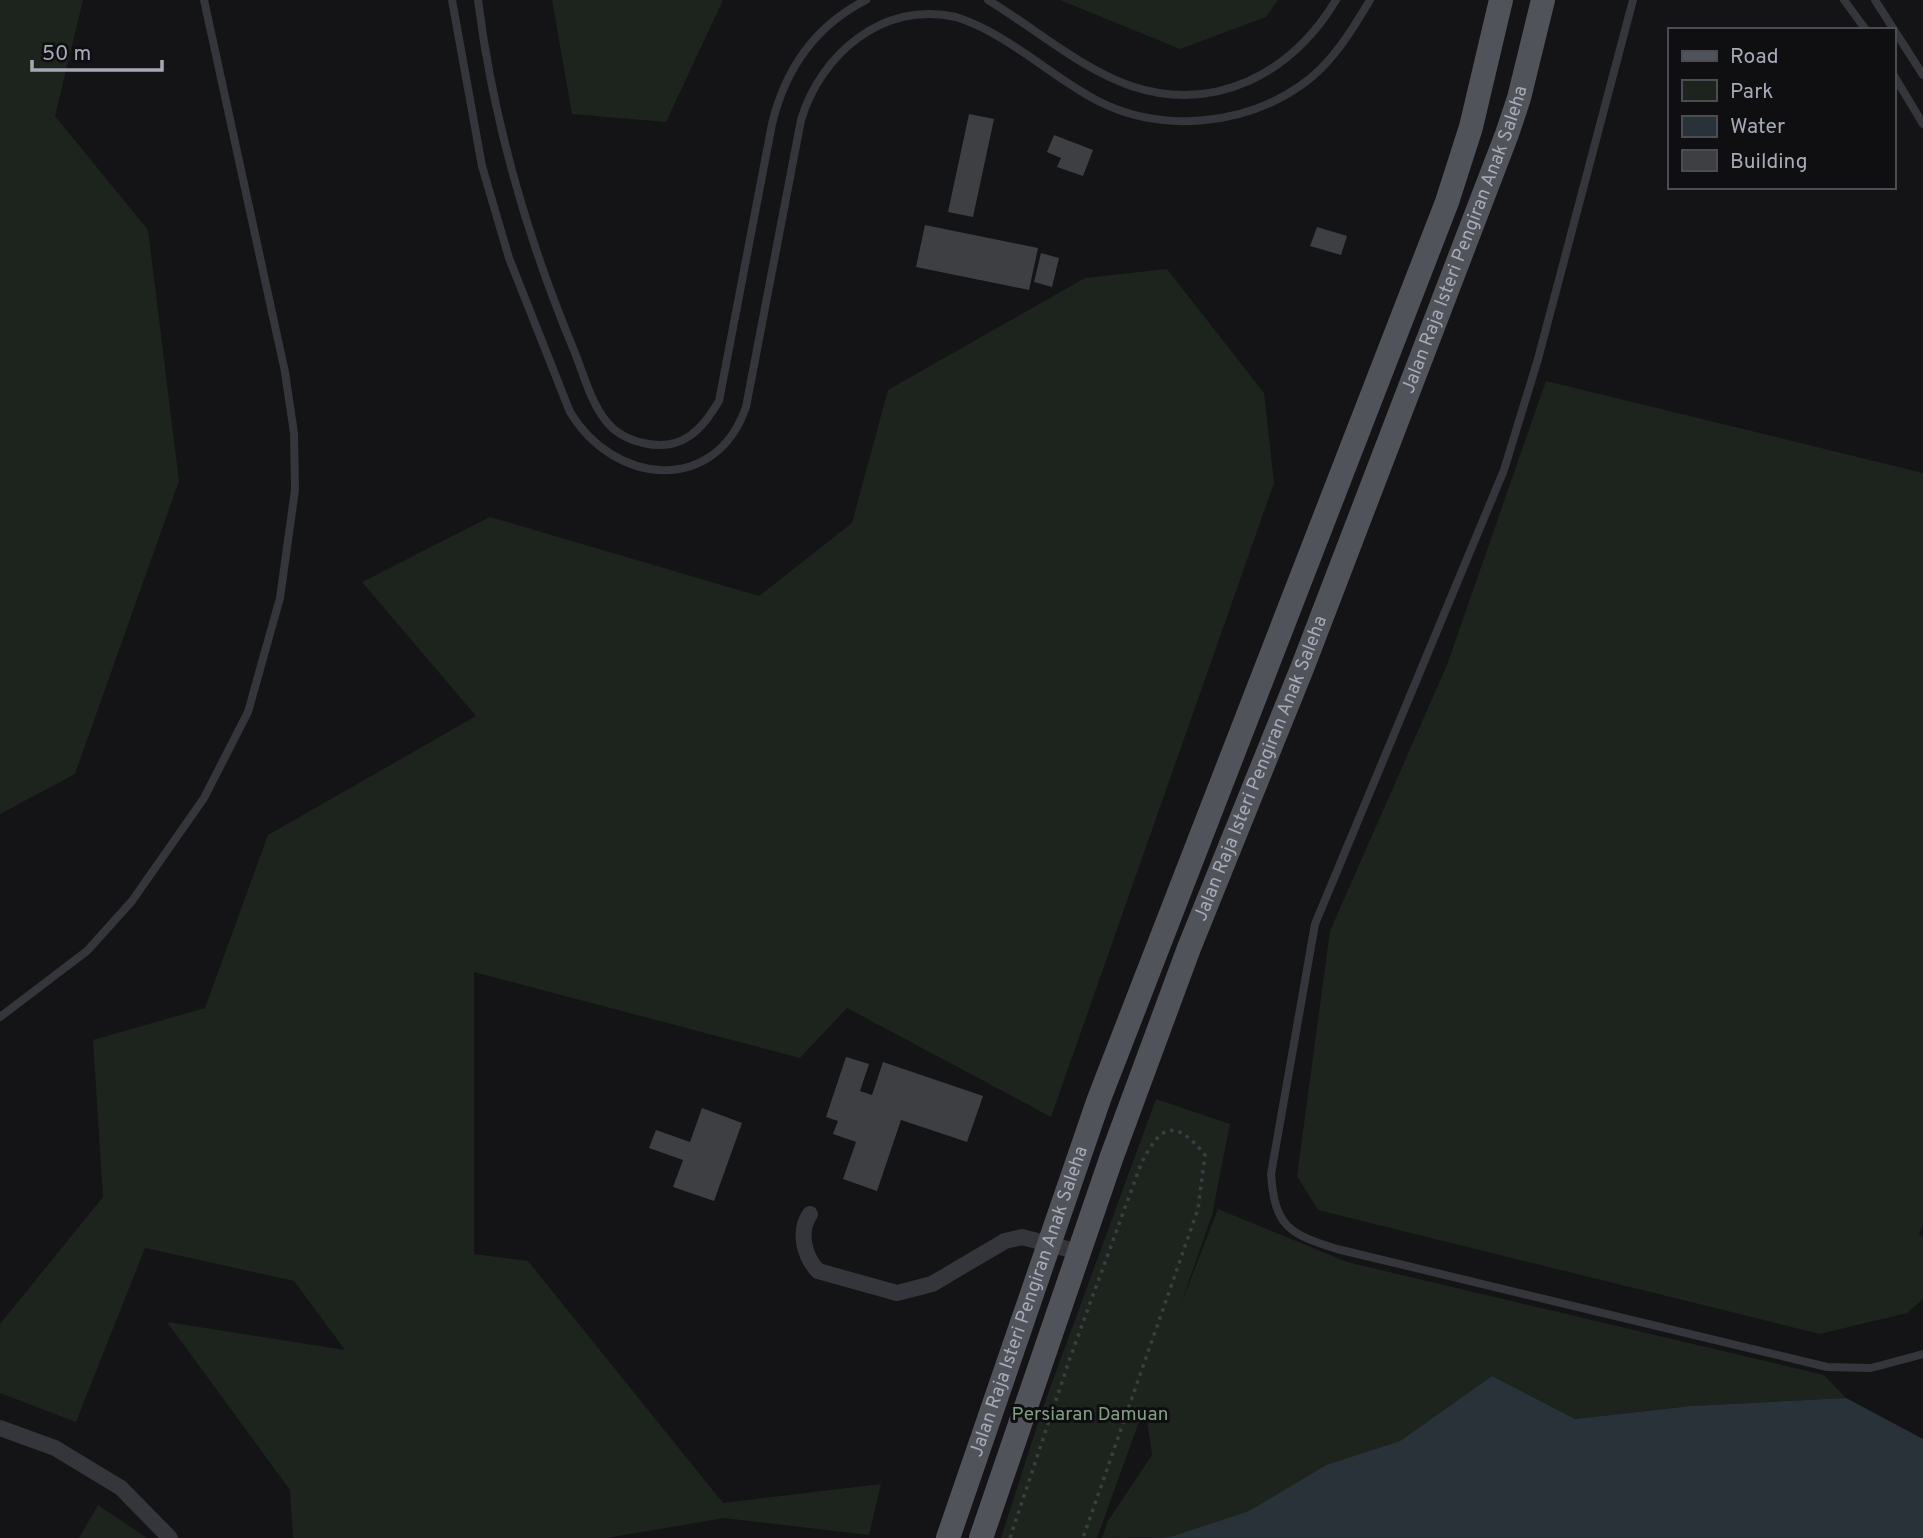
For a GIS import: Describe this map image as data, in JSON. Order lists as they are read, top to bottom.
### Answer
{
  "streets": {
    "main road": ["Jalan Raja Isteri Pengiran Anak Saleha"]
  },
  "parks": ["Persiaran Damuan"],
  "legend": [
    "Road",
    "Park",
    "Water",
    "Building"
  ],
  "scale_bar": "50 m"
}
